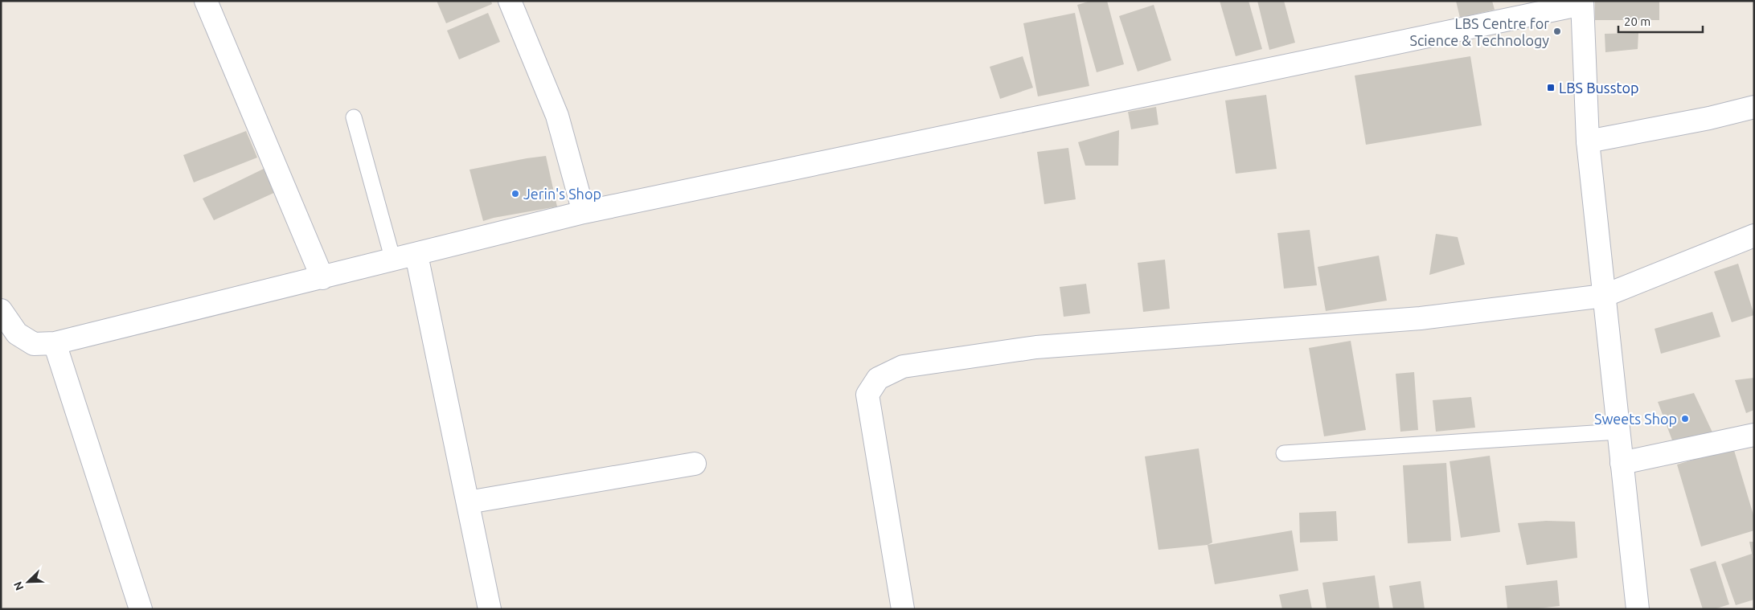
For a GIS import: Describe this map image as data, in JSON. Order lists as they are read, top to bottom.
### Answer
{
  "places": {
    "other": ["LBS Centre for Science & Technology", "Jerin's Shop", "Sweets Shop"],
    "transit": ["LBS Busstop"]
  },
  "scale_bar": "20 m",
  "north": "bottom left"
}
